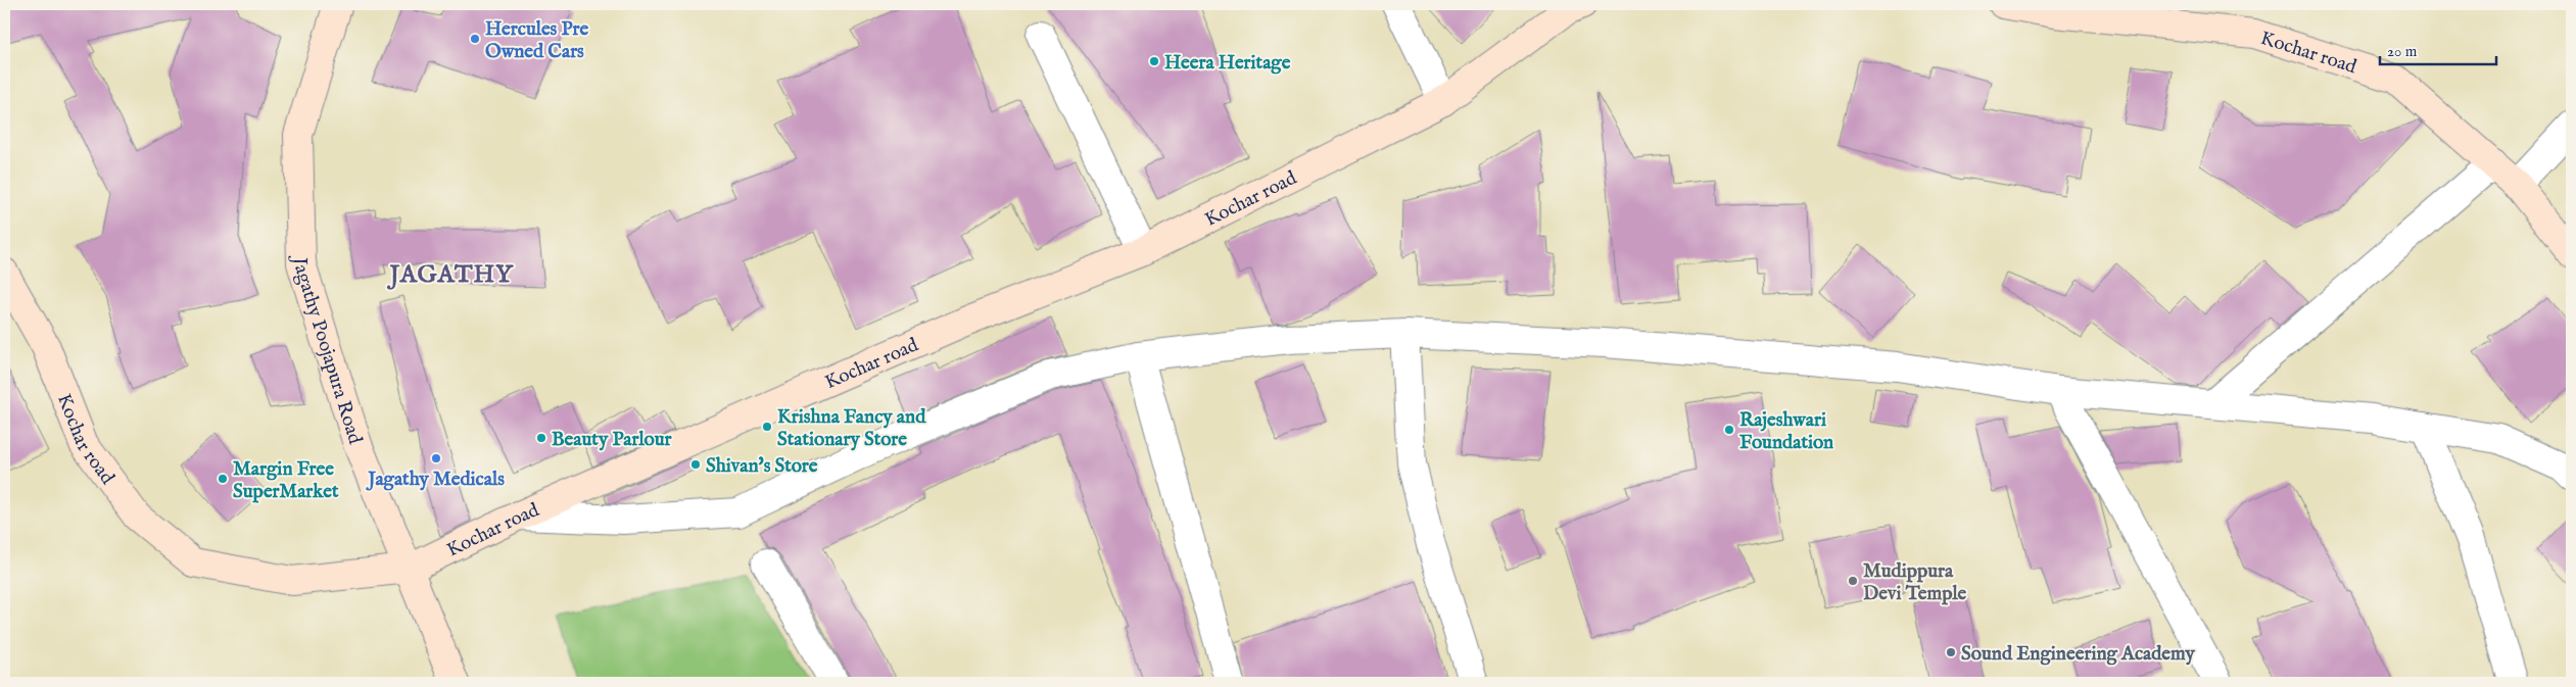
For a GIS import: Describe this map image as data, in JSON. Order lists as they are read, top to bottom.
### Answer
{
  "streets": {
    "street": ["Kochar road", "Jagathy Poojapura Road"]
  },
  "crossings": [
    ["Kochar road", "Jagathy Poojapura Road"]
  ],
  "districts": ["JAGATHY"],
  "places": [
    "Hercules Pre Owned Cars",
    "Heera Heritage",
    "Krishna Fancy and Stationary Store",
    "Rajeshwari Foundation",
    "Beauty Parlour",
    "Jagathy Medicals",
    "Shivan's Store",
    "Margin Free SuperMarket",
    "Mudippura Devi Temple",
    "Sound Engineering Academy"
  ],
  "scale_bar": "20 m"
}
